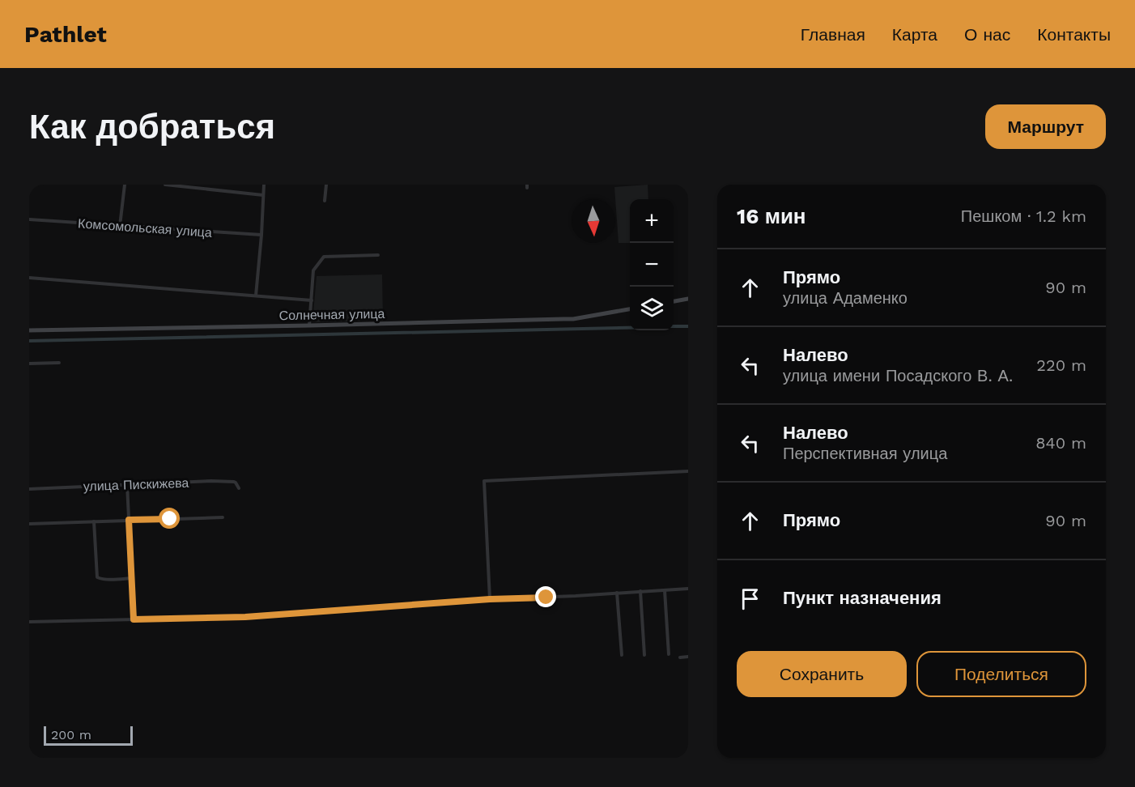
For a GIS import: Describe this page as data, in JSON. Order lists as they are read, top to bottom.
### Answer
{
  "streets": {
    "main road": ["Солнечная улица"],
    "street": ["Комсомольская улица", "улица Пискижева"]
  },
  "scale_bar": "200 m",
  "north": "bottom",
  "page": {
    "header": "Pathlet",
    "nav": [
      "Главная",
      "Карта",
      "О нас",
      "Контакты"
    ],
    "buttons": [
      "Маршрут",
      ["Сохранить", "Поделиться"]
    ],
    "title": "Как добраться",
    "heading": ["16 мин", "Пешком · 1.2 km"],
    "map_buttons": ["+", "−"],
    "list": [
      ["Прямо", "улица Адаменко", "90 m"],
      ["Налево", "улица имени Посадского В. А.", "220 m"],
      ["Налево", "Перспективная улица", "840 m"],
      ["Прямо", "90 m"],
      "Пункт назначения"
    ],
    "scale": "200 m"
  }
}
